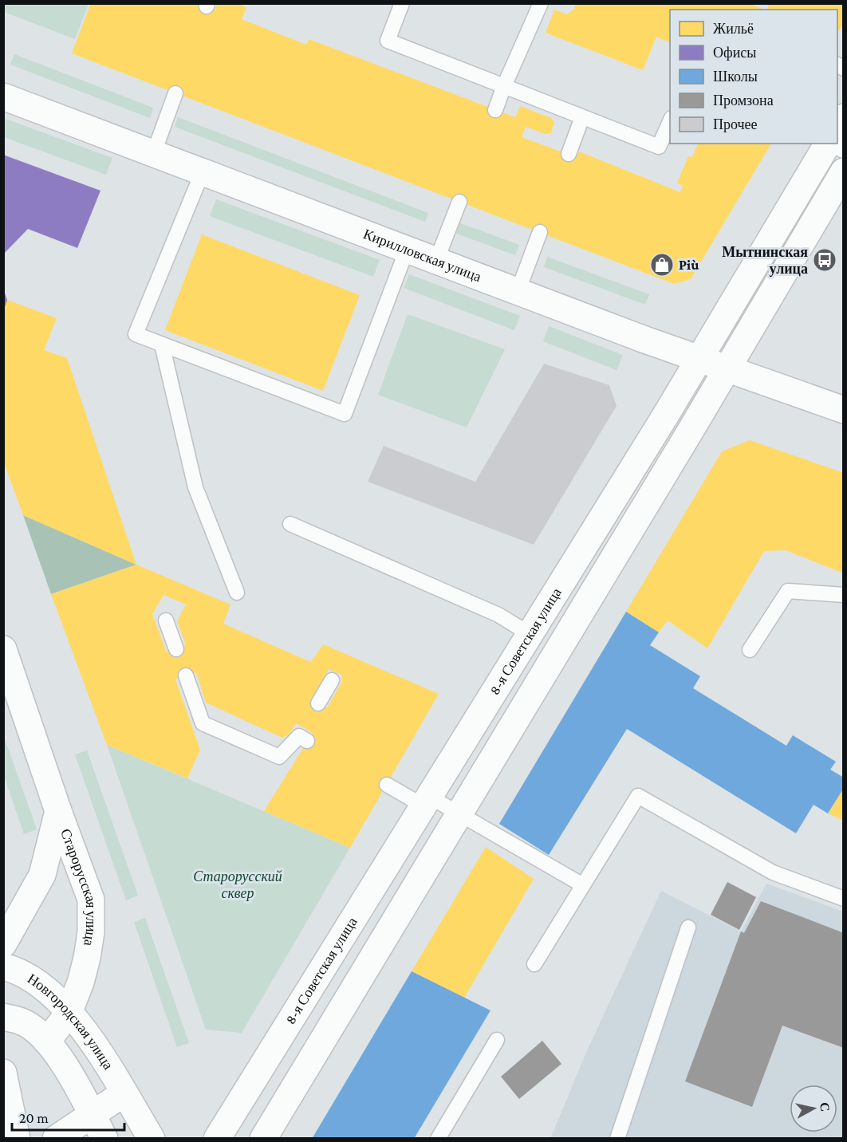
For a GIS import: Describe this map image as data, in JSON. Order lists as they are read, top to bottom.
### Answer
{
  "streets": {
    "street": [
      "Кирилловская улица",
      "8-я Советская улица",
      "Старорусская улица",
      "Новгородская улица"
    ]
  },
  "crossings": [
    ["Кирилловская улица", "8-я Советская улица"],
    ["Старорусская улица", "Новгородская улица"]
  ],
  "parks": ["Старорусский сквер"],
  "places": {
    "bus stop": ["Мытнинская улица"],
    "shop": ["Più"]
  },
  "legend": [
    "Жильё",
    "Офисы",
    "Школы",
    "Промзона",
    "Прочее"
  ],
  "scale_bar": "20 m",
  "north": "right"
}
